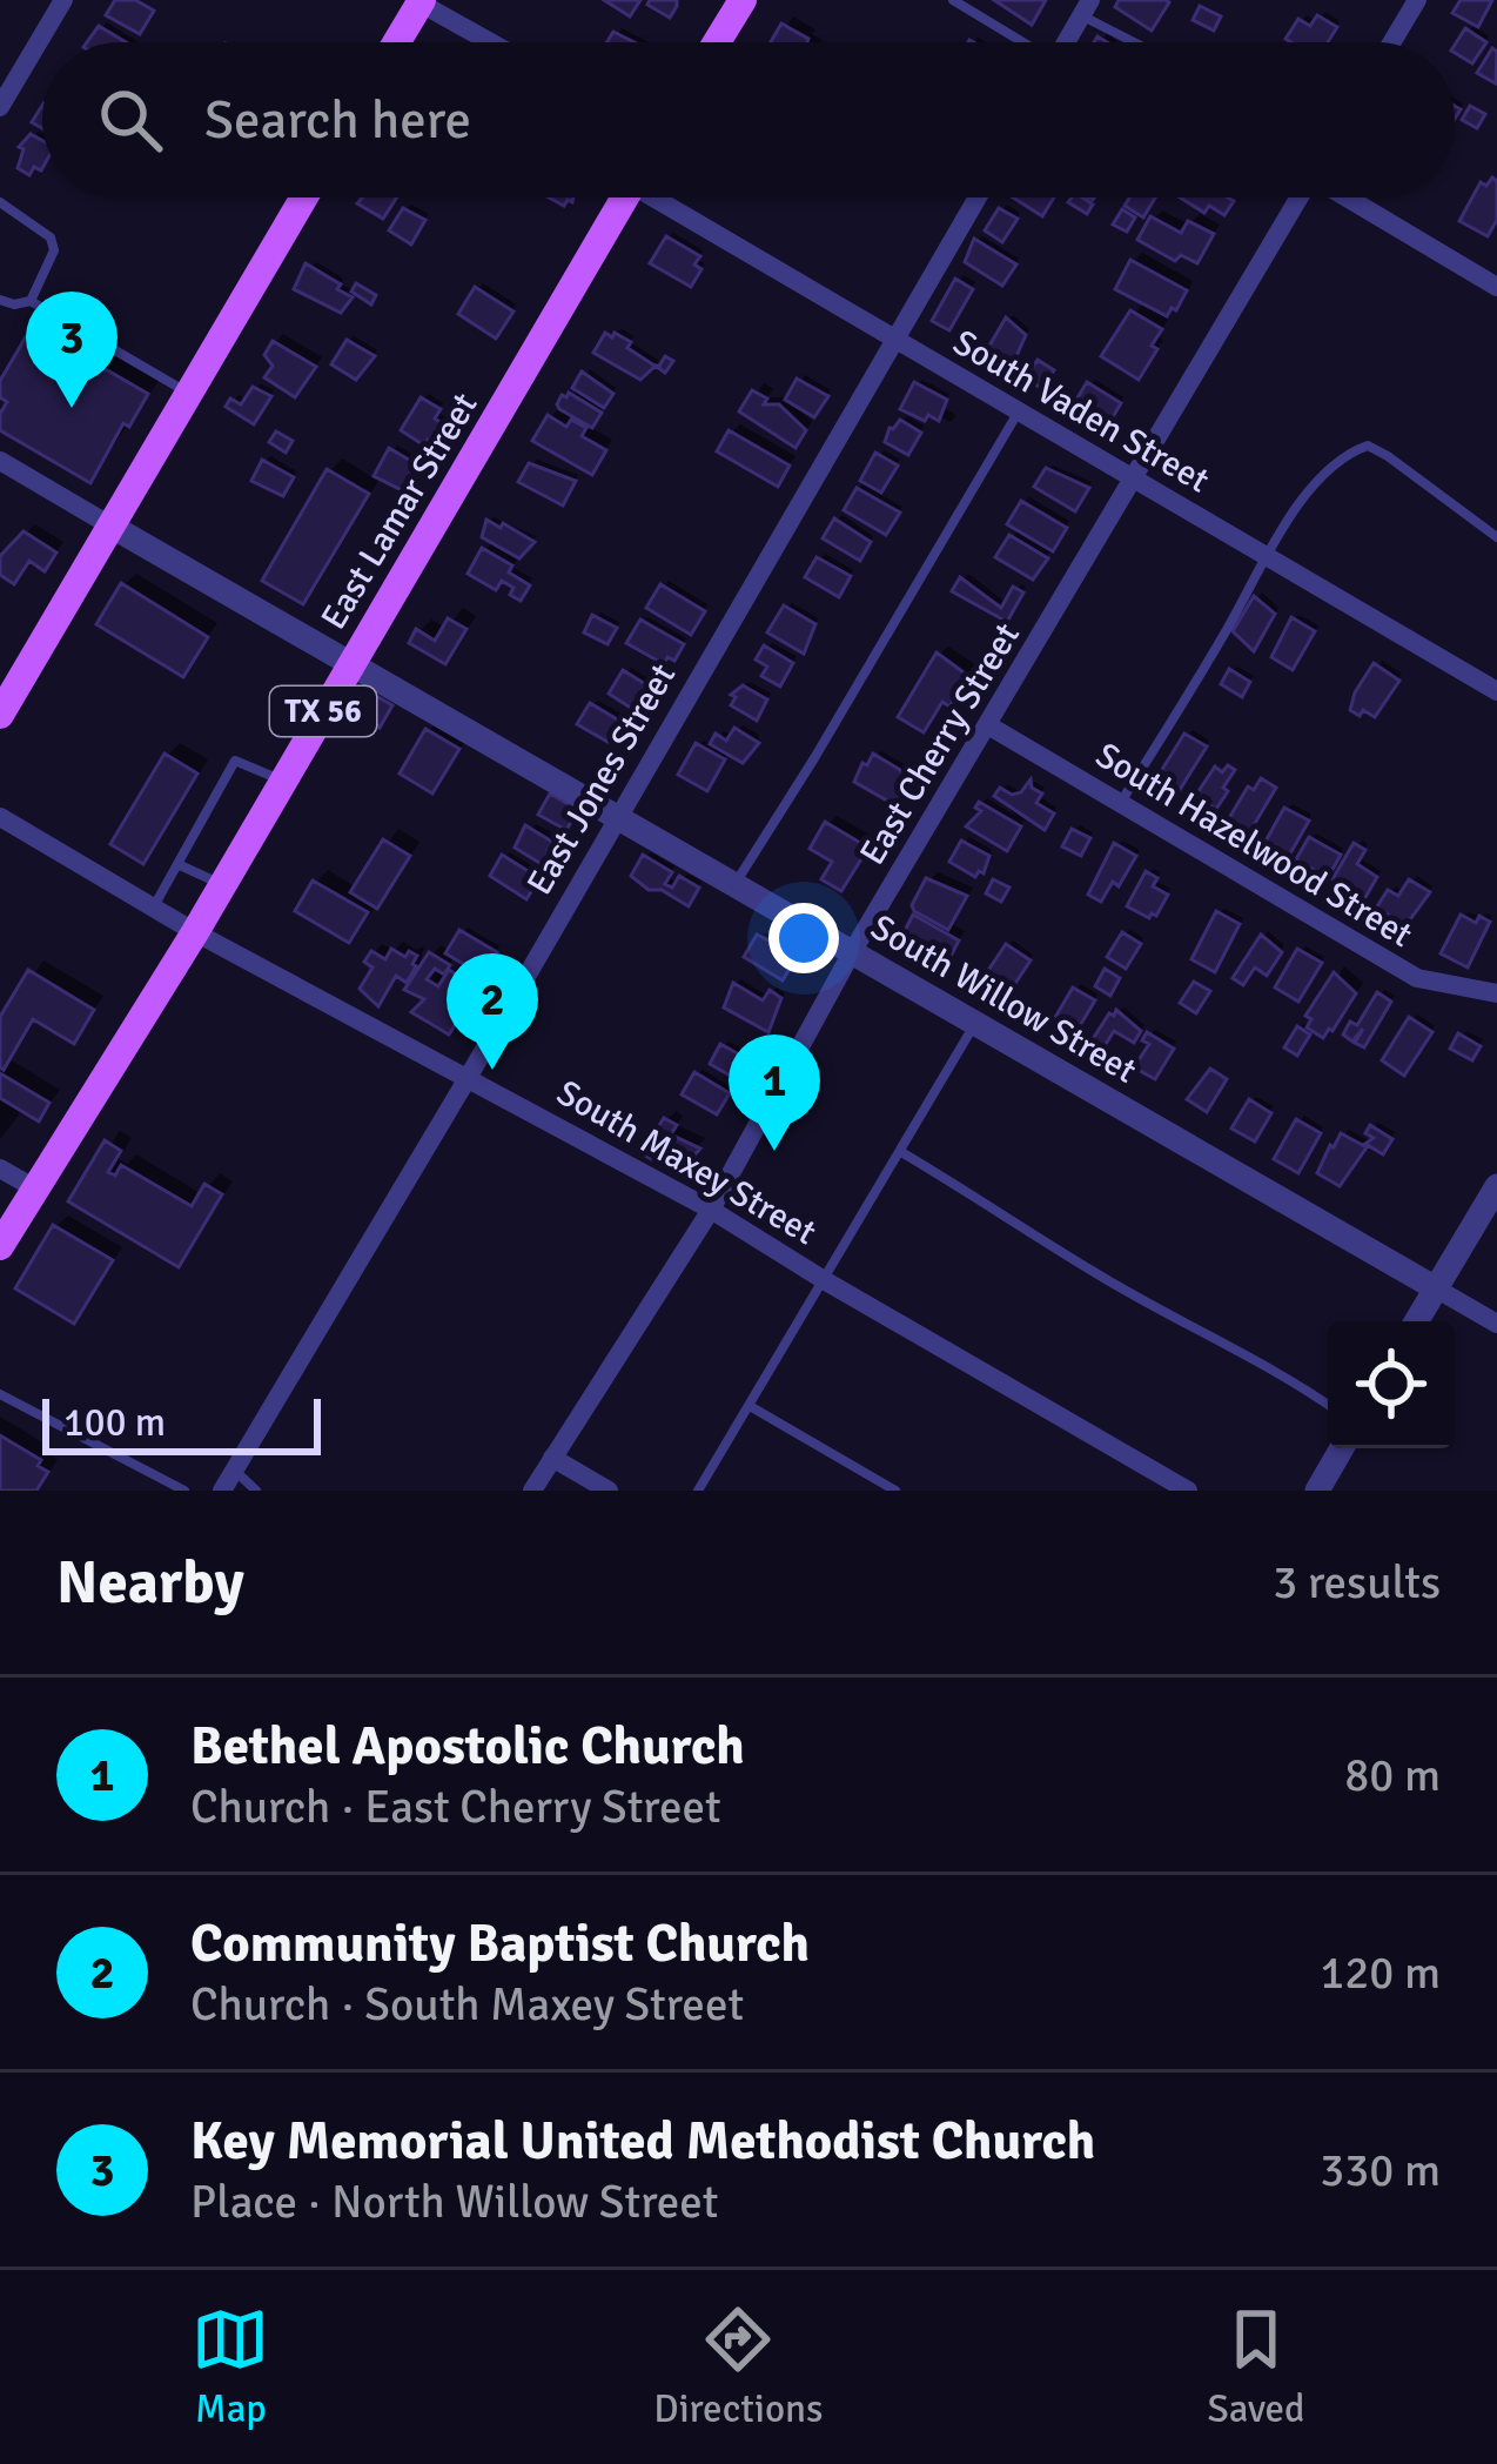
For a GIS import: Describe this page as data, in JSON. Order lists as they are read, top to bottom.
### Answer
{
  "streets": {
    "main road": ["East Lamar Street", "TX 56"],
    "street": [
      "South Vaden Street",
      "East Cherry Street",
      "East Jones Street",
      "South Hazelwood Street",
      "South Willow Street",
      "South Maxey Street"
    ]
  },
  "crossings": [
    ["South Vaden Street", "East Cherry Street"],
    ["South Vaden Street", "East Jones Street"],
    ["East Lamar Street", "South Willow Street"],
    ["East Lamar Street", "South Maxey Street"],
    ["East Cherry Street", "South Hazelwood Street"],
    ["East Cherry Street", "South Willow Street"],
    ["East Cherry Street", "South Maxey Street"],
    ["East Jones Street", "South Willow Street"],
    ["East Jones Street", "South Maxey Street"]
  ],
  "scale_bar": "100 m",
  "page": {
    "search": "Search here",
    "pins": ["3", "2", "1"],
    "scale": "100 m",
    "heading": ["Nearby", "3 results"],
    "list": [
      {
        "mark": "1",
        "name": "Bethel Apostolic Church",
        "note": "Church · East Cherry Street",
        "value": "80 m"
      },
      {
        "mark": "2",
        "name": "Community Baptist Church",
        "note": "Church · South Maxey Street",
        "value": "120 m"
      },
      {
        "mark": "3",
        "name": "Key Memorial United Methodist Church",
        "note": "Place · North Willow Street",
        "value": "330 m"
      }
    ],
    "nav": ["Map", "Directions", "Saved"]
  }
}
